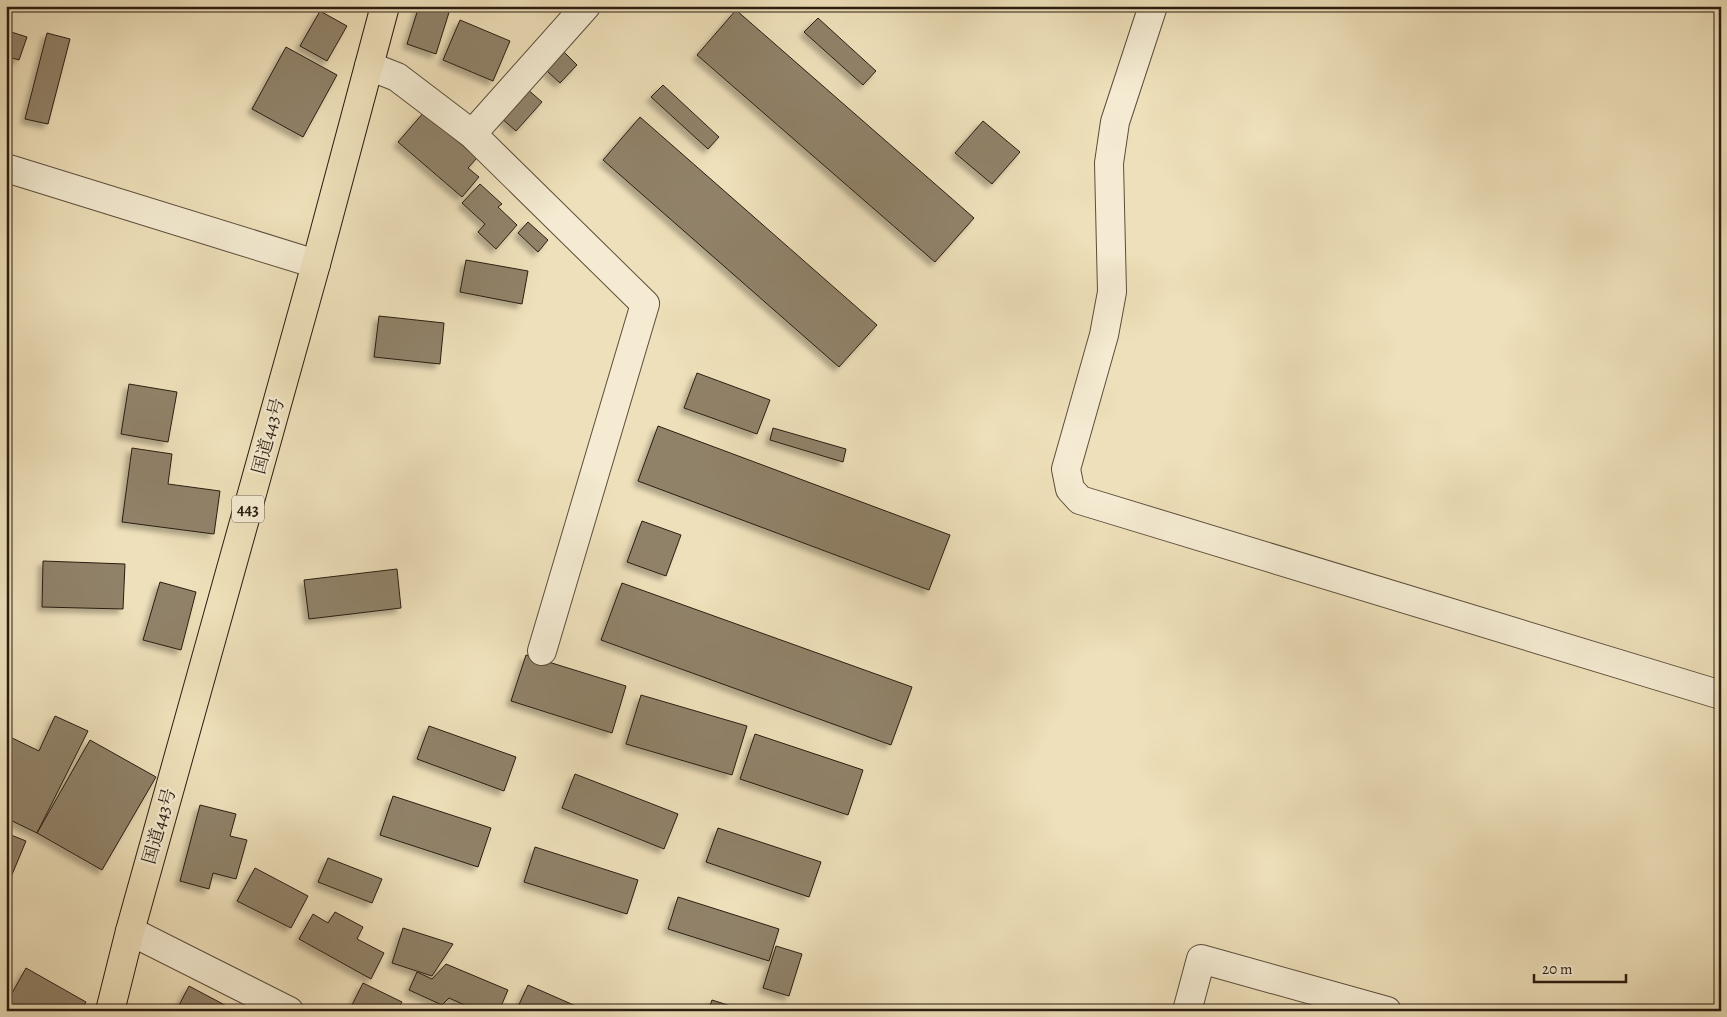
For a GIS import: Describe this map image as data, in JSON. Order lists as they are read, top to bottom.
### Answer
{
  "streets": {
    "highway": ["国道443号", "443"]
  },
  "scale_bar": "20 m"
}
